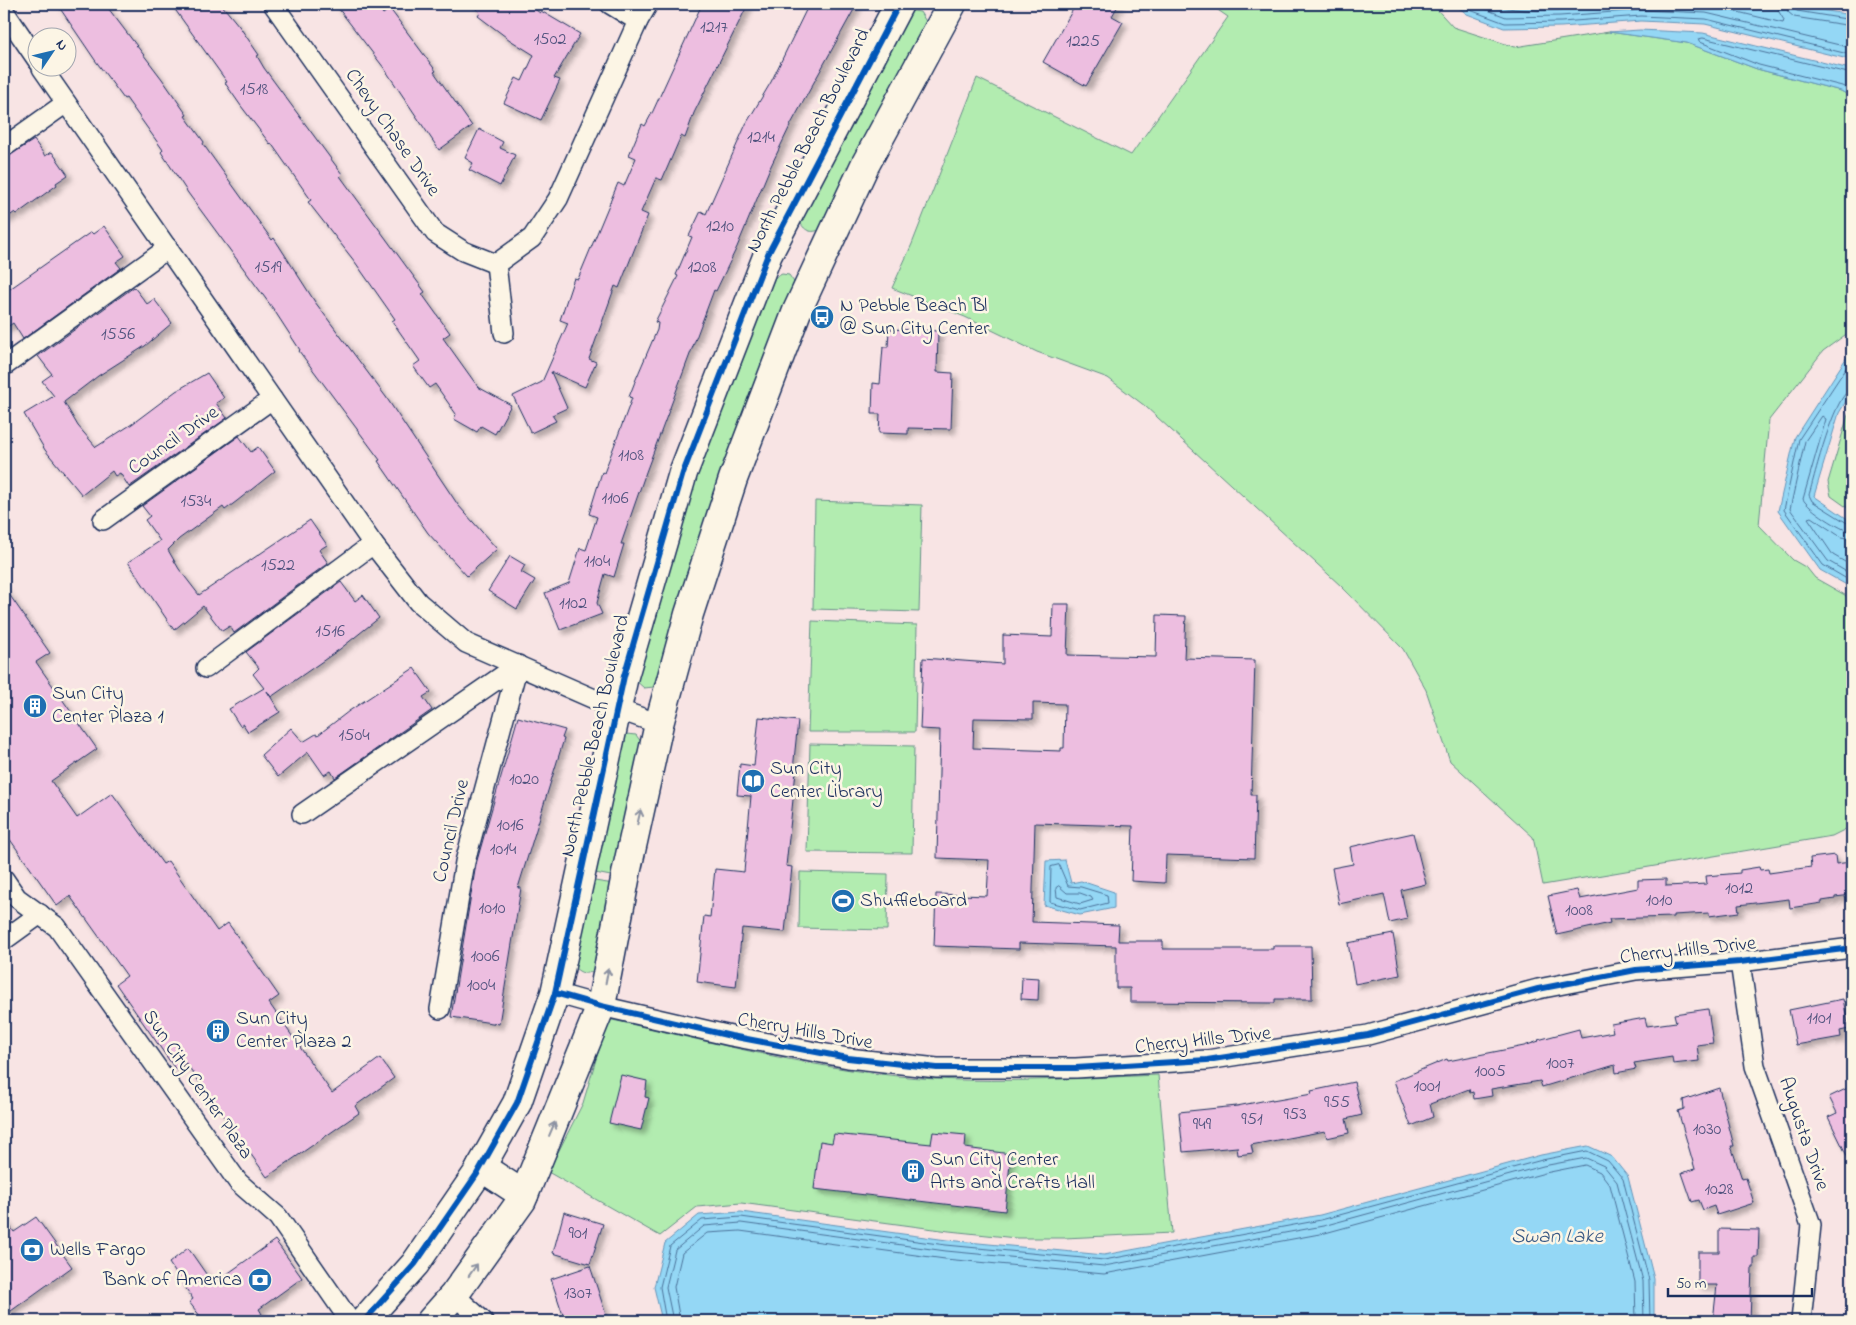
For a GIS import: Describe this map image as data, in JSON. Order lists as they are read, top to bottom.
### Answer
{
  "streets": {
    "street": [
      "Chevy Chase Drive",
      "North Pebble Beach Boulevard",
      "Council Drive",
      "Cherry Hills Drive",
      "Sun City Center Plaza",
      "Augusta Drive"
    ]
  },
  "crossings": [
    ["North Pebble Beach Boulevard", "Cherry Hills Drive"],
    ["Cherry Hills Drive", "Augusta Drive"]
  ],
  "water": ["Swan Lake"],
  "places": {
    "bus stop": ["N Pebble Beach Bl @ Sun City Center"],
    "building": ["Sun City Center Plaza 1", "Sun City Center Plaza 2", "Sun City Center Arts and Crafts Hall"],
    "library": ["Sun City Center Library"],
    "sports": ["Shuffleboard"],
    "bank": ["Wells Fargo", "Bank of America"]
  },
  "house_numbers": [
    "1217",
    "1502",
    "1225",
    "1518",
    "1214",
    "1210",
    "1519",
    "1208",
    "1556",
    "1108",
    "1106",
    "1534",
    "1104",
    "1522",
    "1102",
    "1516",
    "1504",
    "1020",
    "1016",
    "1014",
    "1012",
    "1010",
    "1010",
    "1008",
    "1006",
    "1004",
    "1101",
    "1007",
    "1005",
    "1001",
    "955",
    "953",
    "951",
    "949",
    "1030",
    "1028",
    "901",
    "1307"
  ],
  "scale_bar": "50 m",
  "north": "top right"
}
